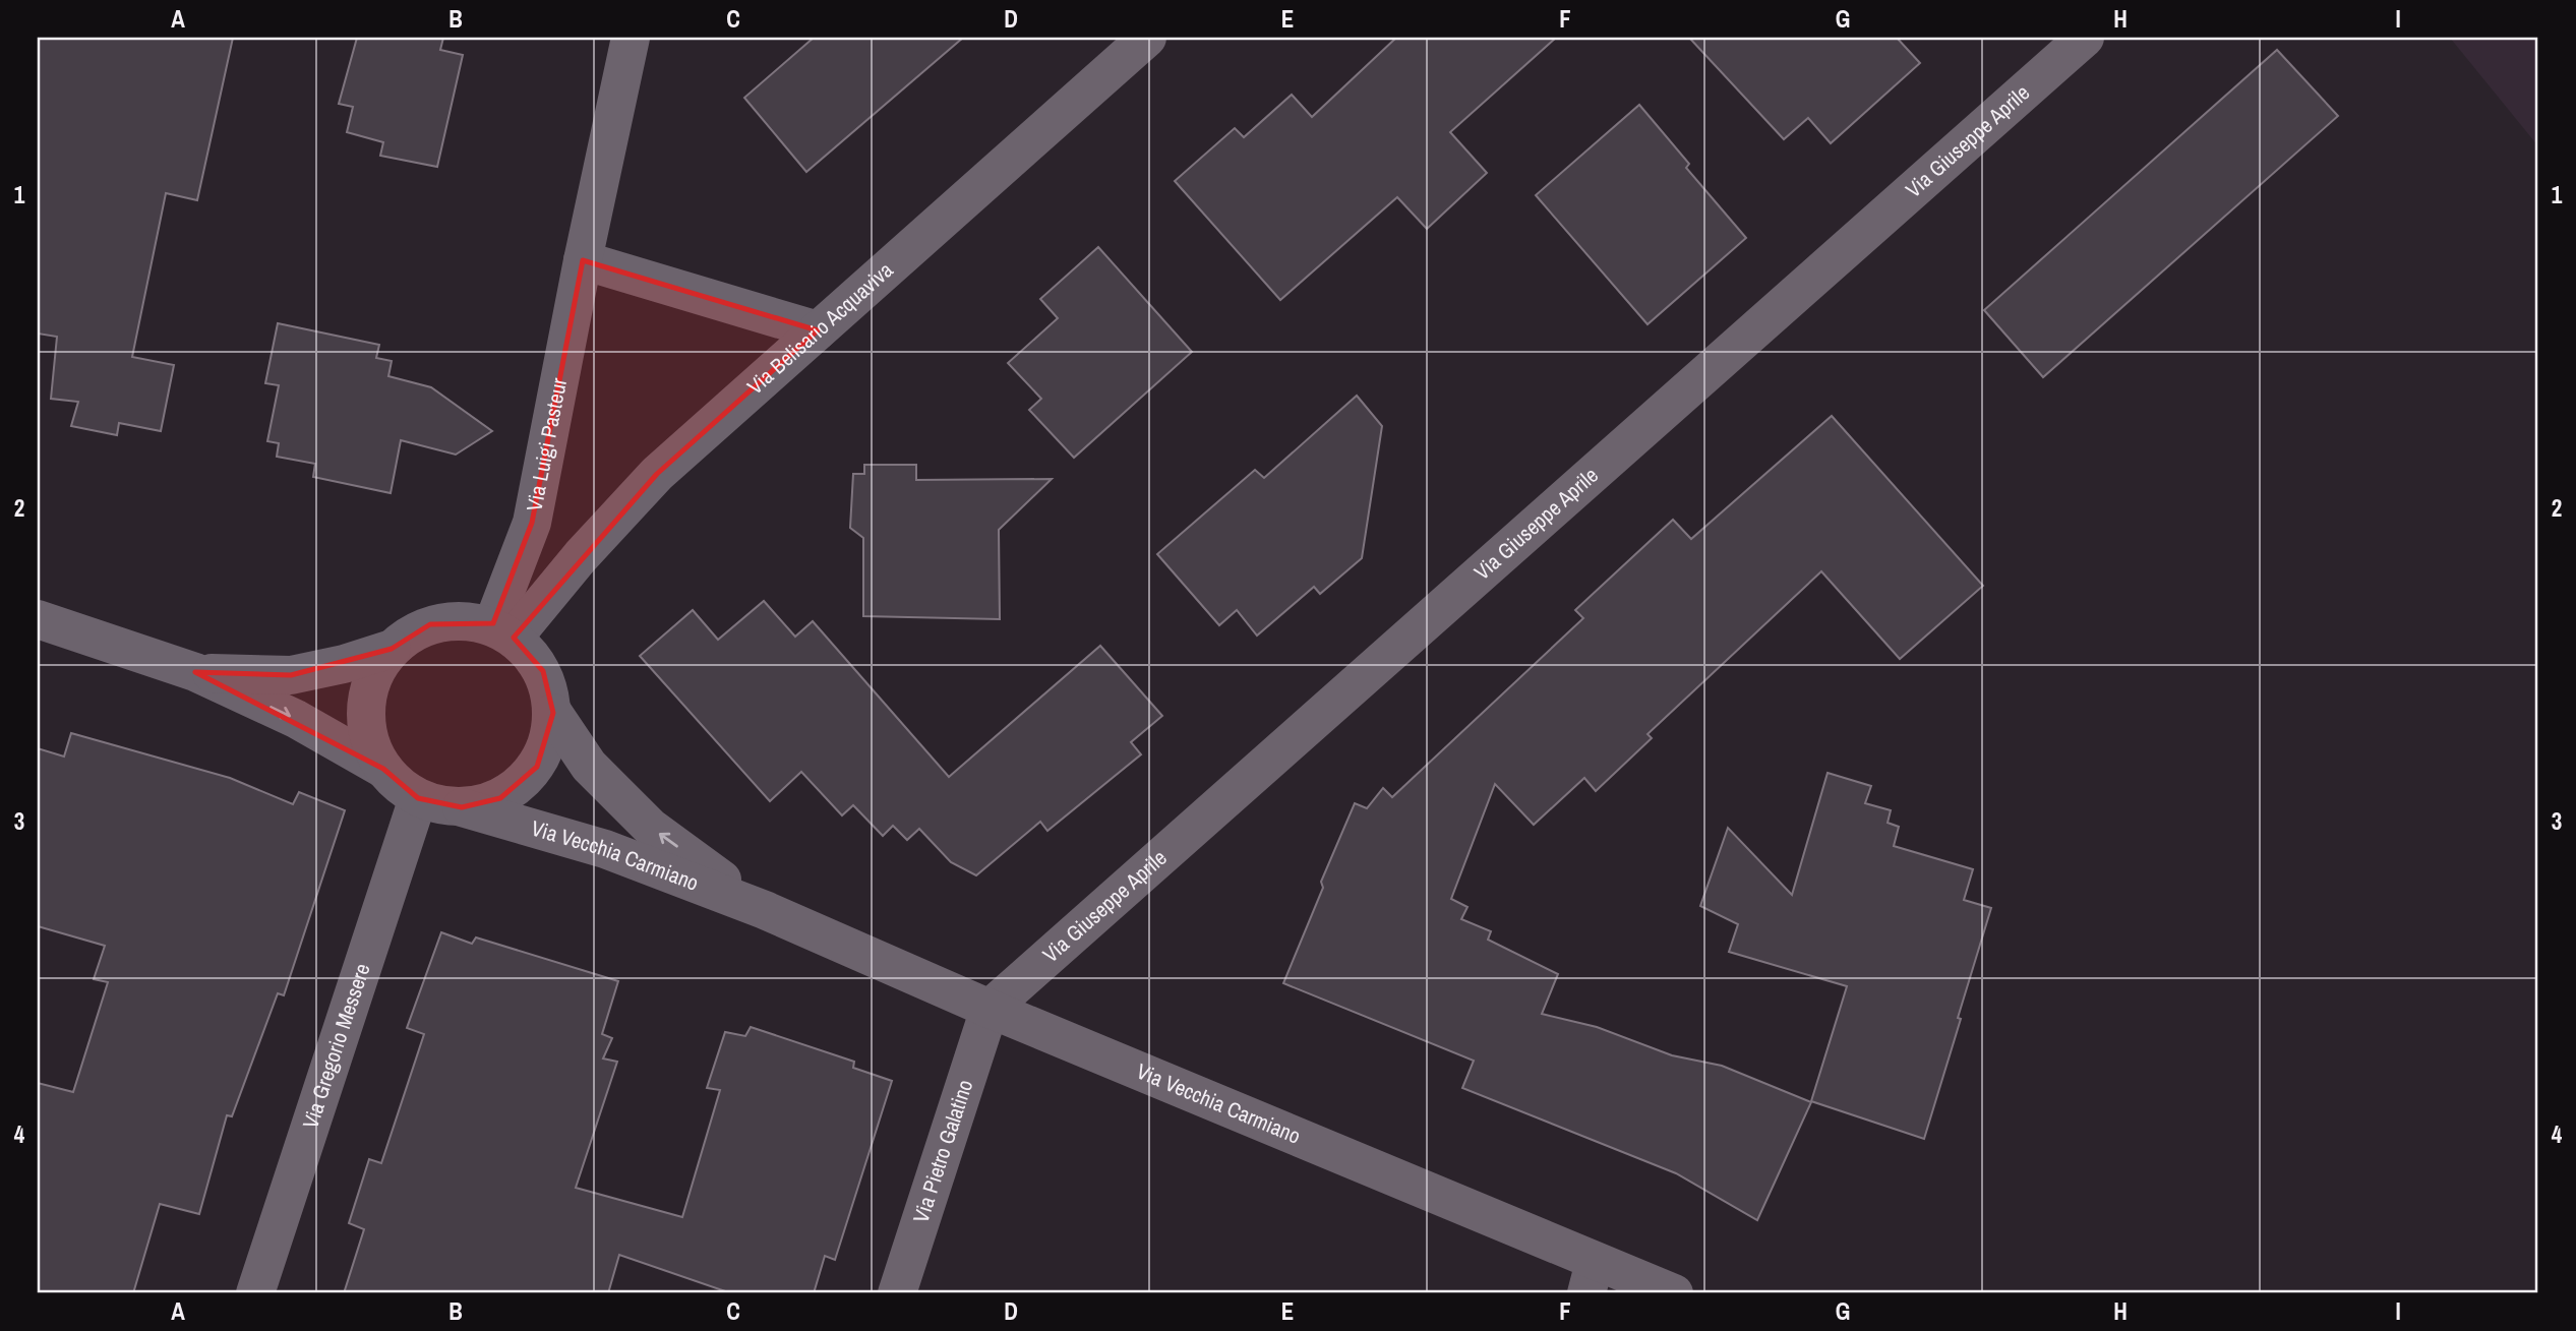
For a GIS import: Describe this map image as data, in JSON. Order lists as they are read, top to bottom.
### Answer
{
  "streets": {
    "street": [
      "Via Giuseppe Aprile",
      "Via Belisario Acquaviva",
      "Via Luigi Pasteur",
      "Via Vecchia Carmiano",
      "Via Gregorio Messere",
      "Via Pietro Galatino"
    ]
  },
  "crossings": [
    ["Via Giuseppe Aprile", "Via Vecchia Carmiano"],
    ["Via Giuseppe Aprile", "Via Pietro Galatino"],
    ["Via Belisario Acquaviva", "Via Luigi Pasteur"],
    ["Via Belisario Acquaviva", "Via Vecchia Carmiano"],
    ["Via Belisario Acquaviva", "Via Gregorio Messere"],
    ["Via Luigi Pasteur", "Via Vecchia Carmiano"],
    ["Via Luigi Pasteur", "Via Gregorio Messere"],
    ["Via Vecchia Carmiano", "Via Gregorio Messere"],
    ["Via Vecchia Carmiano", "Via Pietro Galatino"]
  ],
  "grid": {
    "columns": [
      "A",
      "B",
      "C",
      "D",
      "E",
      "F",
      "G",
      "H",
      "I"
    ],
    "rows": [
      "1",
      "2",
      "3",
      "4"
    ]
  }
}
